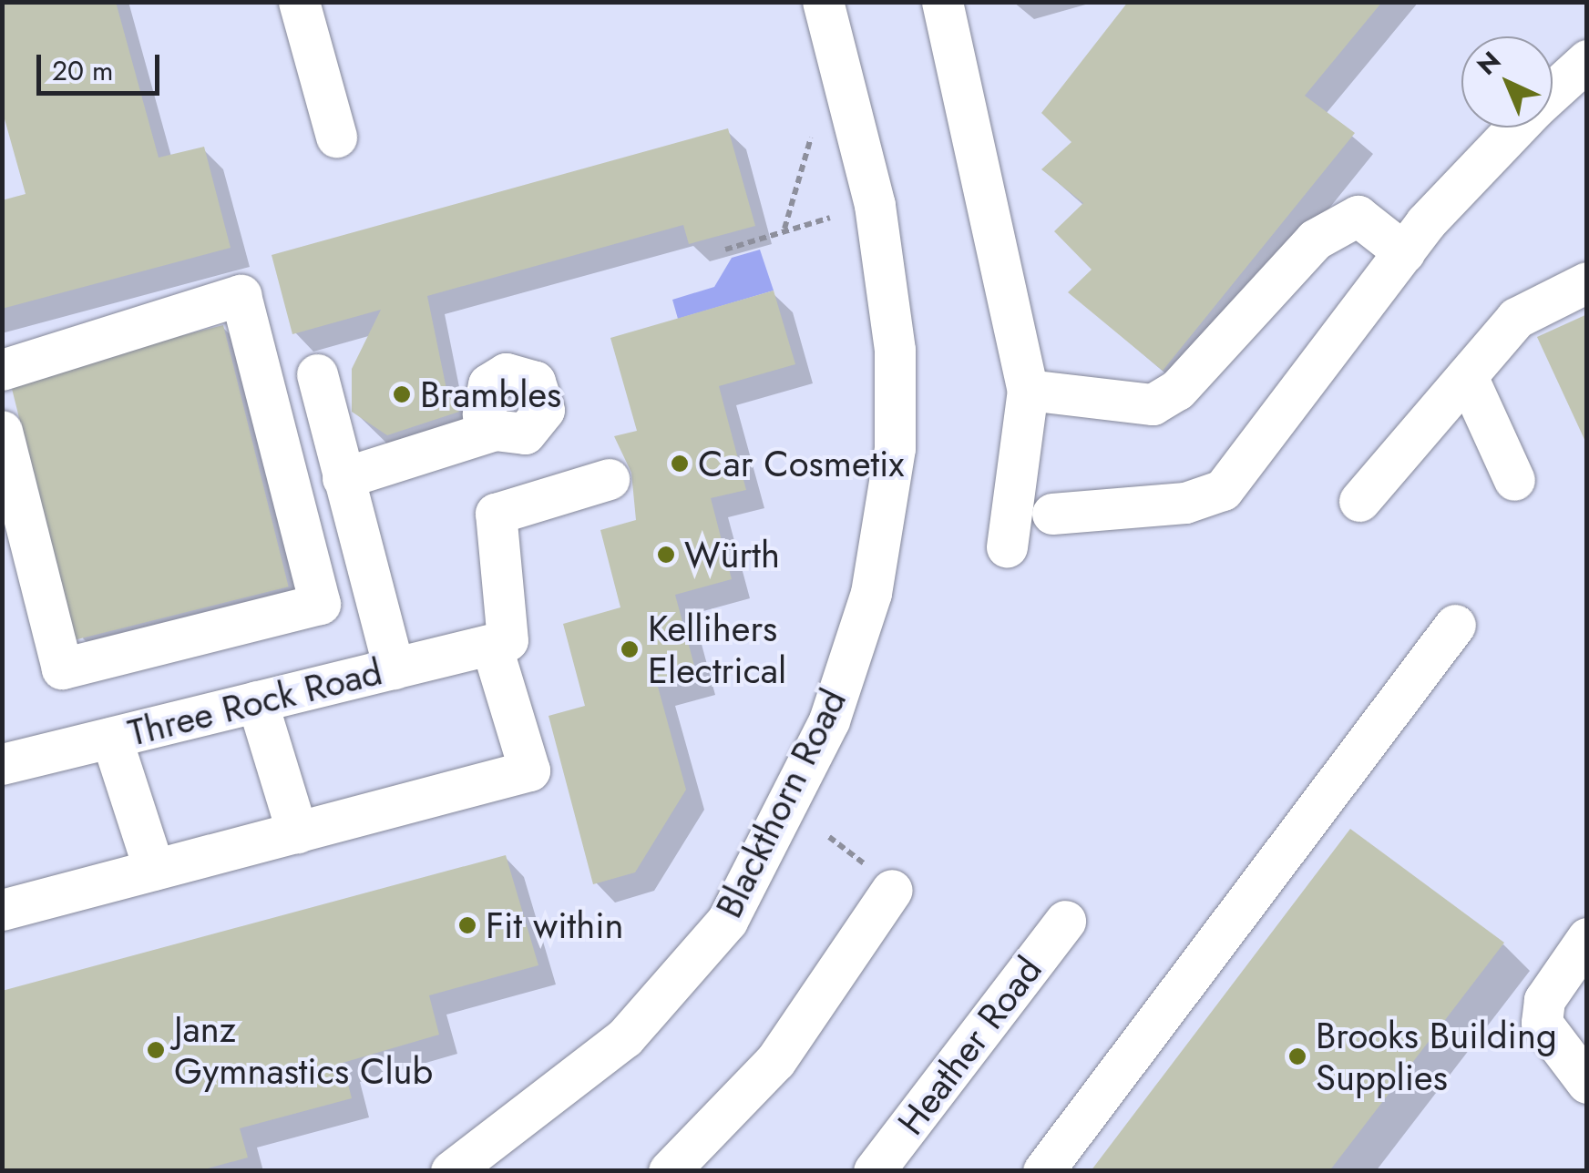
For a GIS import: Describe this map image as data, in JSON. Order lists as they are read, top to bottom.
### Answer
{
  "streets": {
    "street": ["Three Rock Road", "Blackthorn Road", "Heather Road"]
  },
  "places": [
    "Brambles",
    "Car Cosmetix",
    "Würth",
    "Kellihers Electrical",
    "Fit within",
    "Janz Gymnastics Club",
    "Brooks Building Supplies"
  ],
  "scale_bar": "20 m",
  "north": "top left"
}
